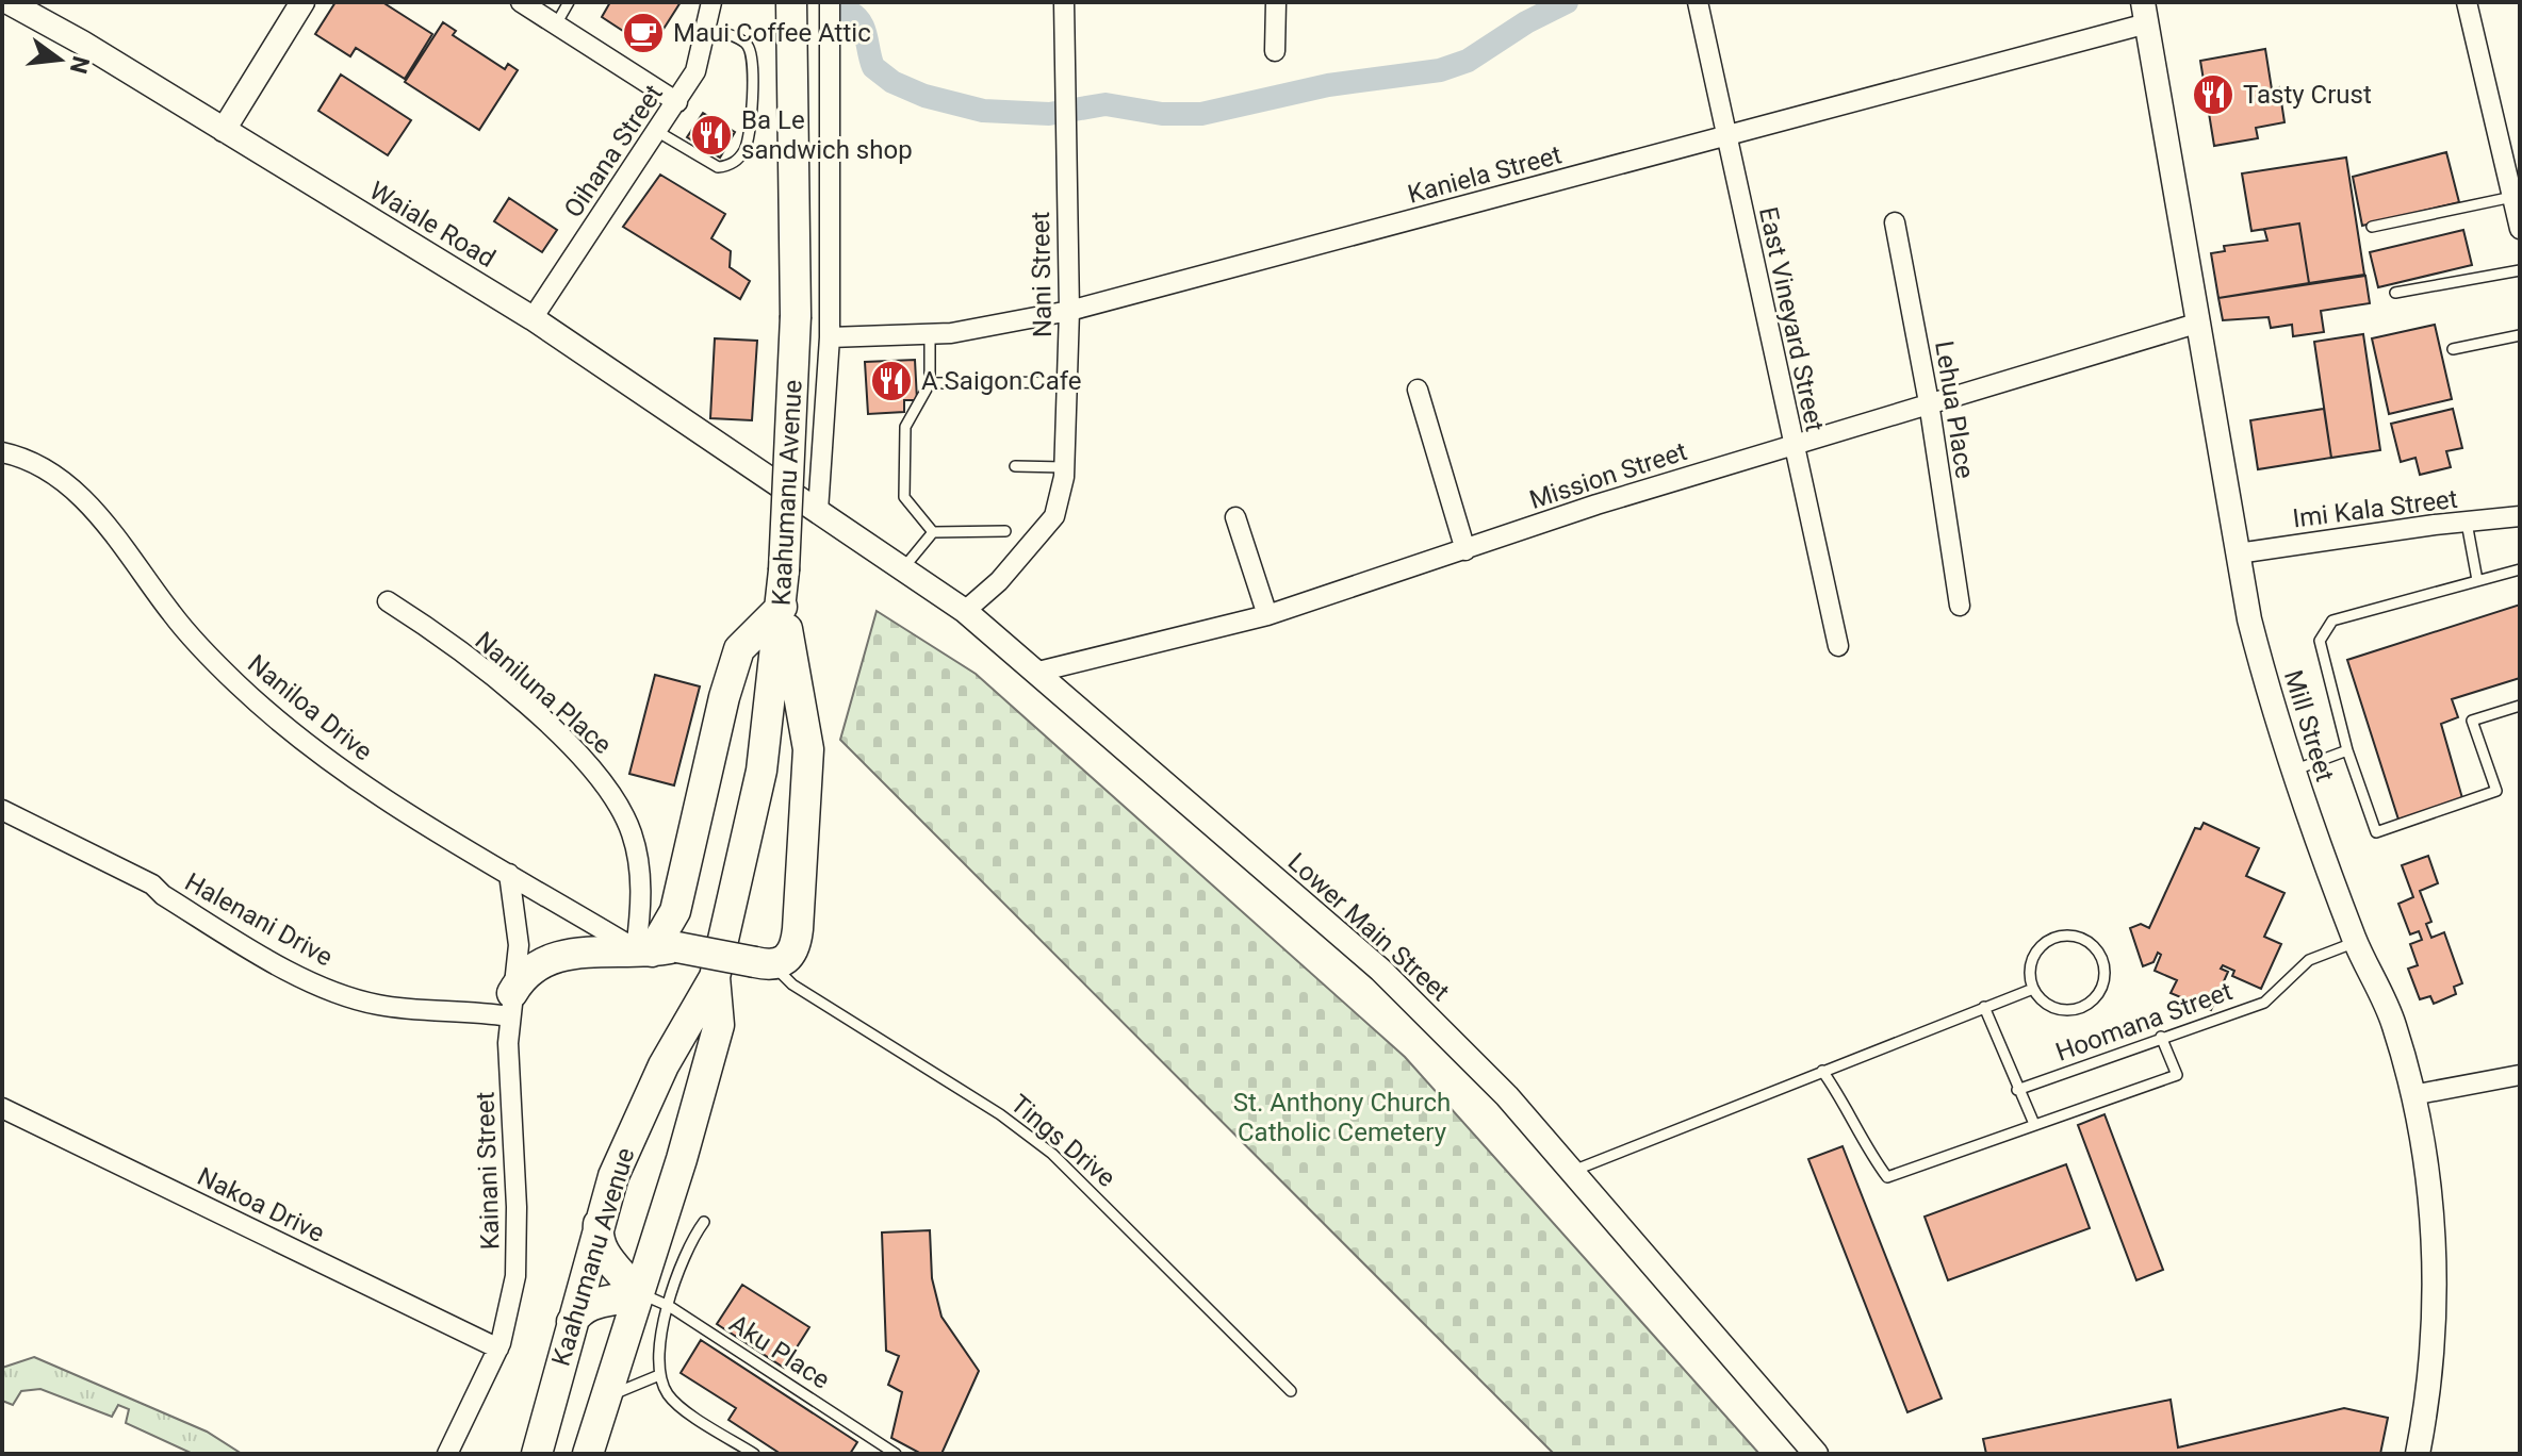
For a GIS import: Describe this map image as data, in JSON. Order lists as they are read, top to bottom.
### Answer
{
  "streets": {
    "main road": ["Kaahumanu Avenue"],
    "street": [
      "Oihana Street",
      "Kaniela Street",
      "Waiale Road",
      "Nani Street",
      "East Vineyard Street",
      "Lehua Place",
      "Mission Street",
      "Imi Kala Street",
      "Naniluna Place",
      "Naniloa Drive",
      "Mill Street",
      "Halenani Drive",
      "Lower Main Street",
      "Kainani Street",
      "Nakoa Drive"
    ],
    "lane": ["Hoomana Street", "Tings Drive", "Aku Place"]
  },
  "crossings": [
    ["Oihana Street", "Waiale Road"],
    ["Kaniela Street", "Nani Street"],
    ["Kaniela Street", "East Vineyard Street"],
    ["Kaniela Street", "Mill Street"],
    ["Waiale Road", "Lower Main Street"],
    ["Nani Street", "Lower Main Street"],
    ["East Vineyard Street", "Mission Street"],
    ["Lehua Place", "Mission Street"],
    ["Mission Street", "Mill Street"],
    ["Mission Street", "Lower Main Street"],
    ["Kaahumanu Avenue", "Aku Place"],
    ["Imi Kala Street", "Mill Street"],
    ["Naniluna Place", "Naniloa Drive"],
    ["Naniloa Drive", "Kainani Street"],
    ["Mill Street", "Hoomana Street"],
    ["Halenani Drive", "Kainani Street"],
    ["Kainani Street", "Nakoa Drive"]
  ],
  "parks": ["St. Anthony Church Catholic Cemetery"],
  "places": {
    "cafe": ["Maui Coffee Attic"],
    "restaurant": ["Tasty Crust", "Ba Le sandwich shop", "A Saigon Cafe"]
  },
  "north": "right"
}
